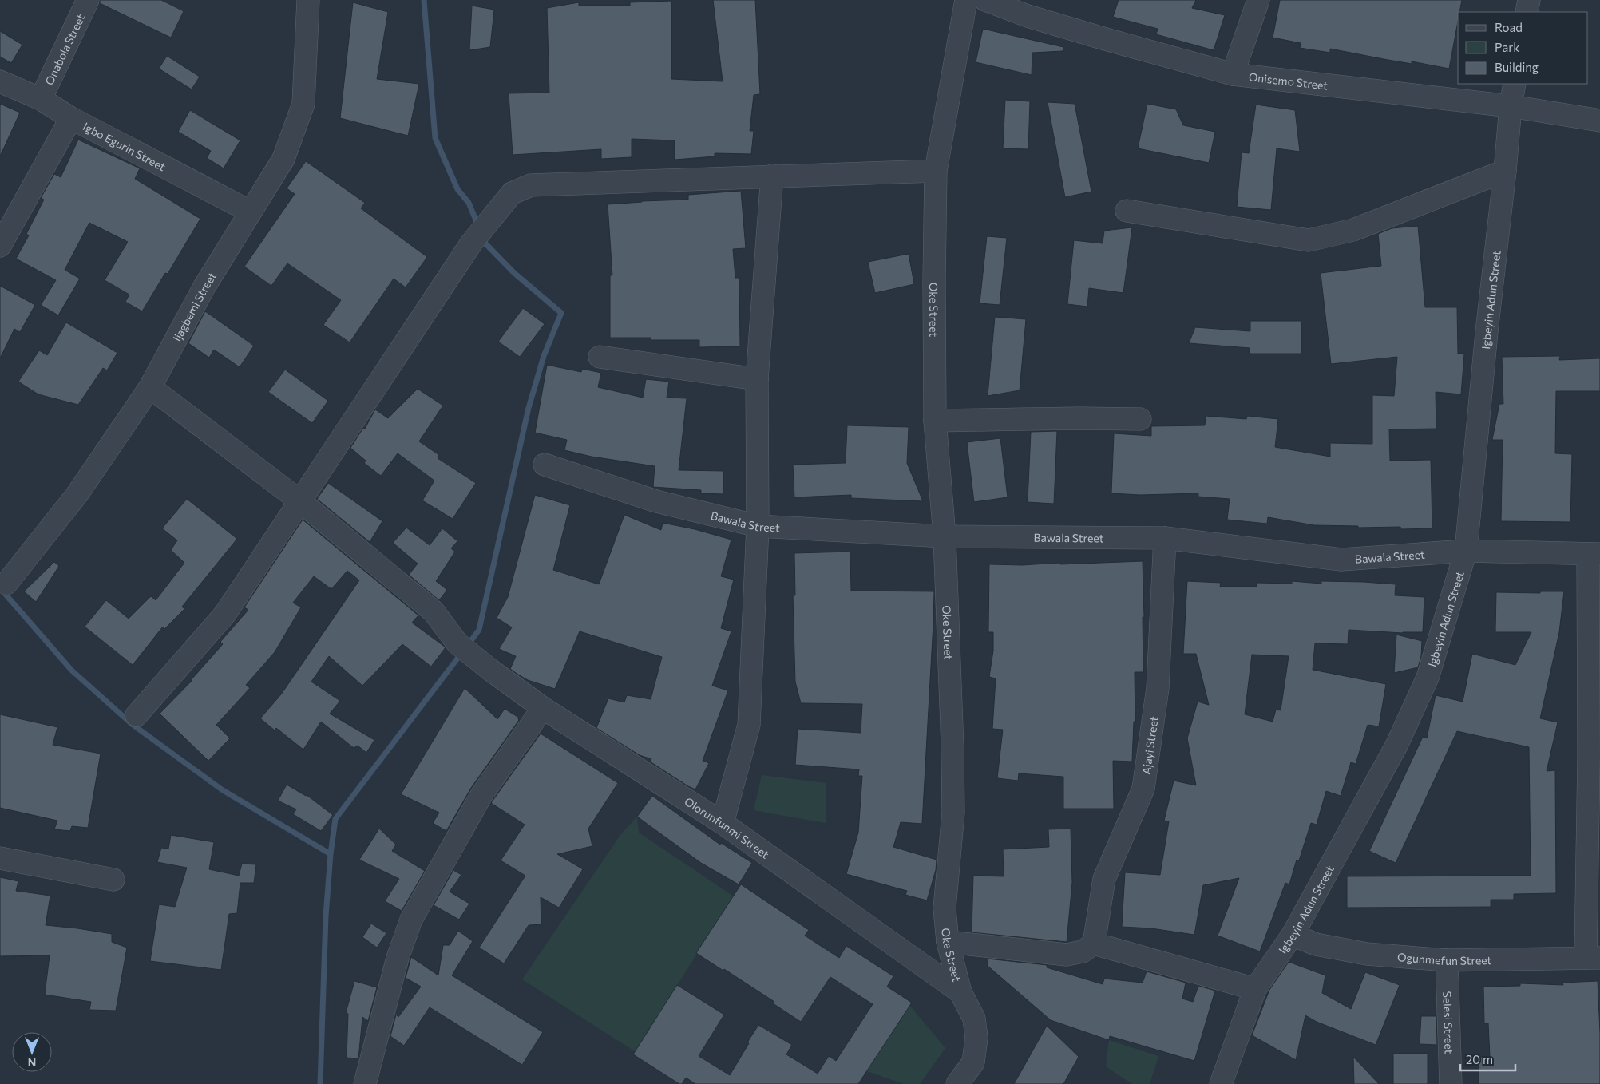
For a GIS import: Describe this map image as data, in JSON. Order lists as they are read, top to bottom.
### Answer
{
  "streets": {
    "street": [
      "Onabola Street",
      "Onisemo Street",
      "Igbo Egurin Street",
      "Igbeyin Adun Street",
      "Ijagbemi Street",
      "Oke Street",
      "Bawala Street",
      "Ajayi Street",
      "Olorunfunmi Street",
      "Ogunmefun Street",
      "Selesi Street"
    ]
  },
  "crossings": [
    ["Onabola Street", "Igbo Egurin Street"],
    ["Onisemo Street", "Igbeyin Adun Street"],
    ["Igbo Egurin Street", "Ijagbemi Street"],
    ["Igbeyin Adun Street", "Bawala Street"],
    ["Igbeyin Adun Street", "Ogunmefun Street"],
    ["Ijagbemi Street", "Olorunfunmi Street"],
    ["Oke Street", "Bawala Street"],
    ["Oke Street", "Olorunfunmi Street"],
    ["Bawala Street", "Ajayi Street"],
    ["Ogunmefun Street", "Selesi Street"]
  ],
  "legend": ["Road", "Park", "Building"],
  "scale_bar": "20 m",
  "north": "bottom"
}
